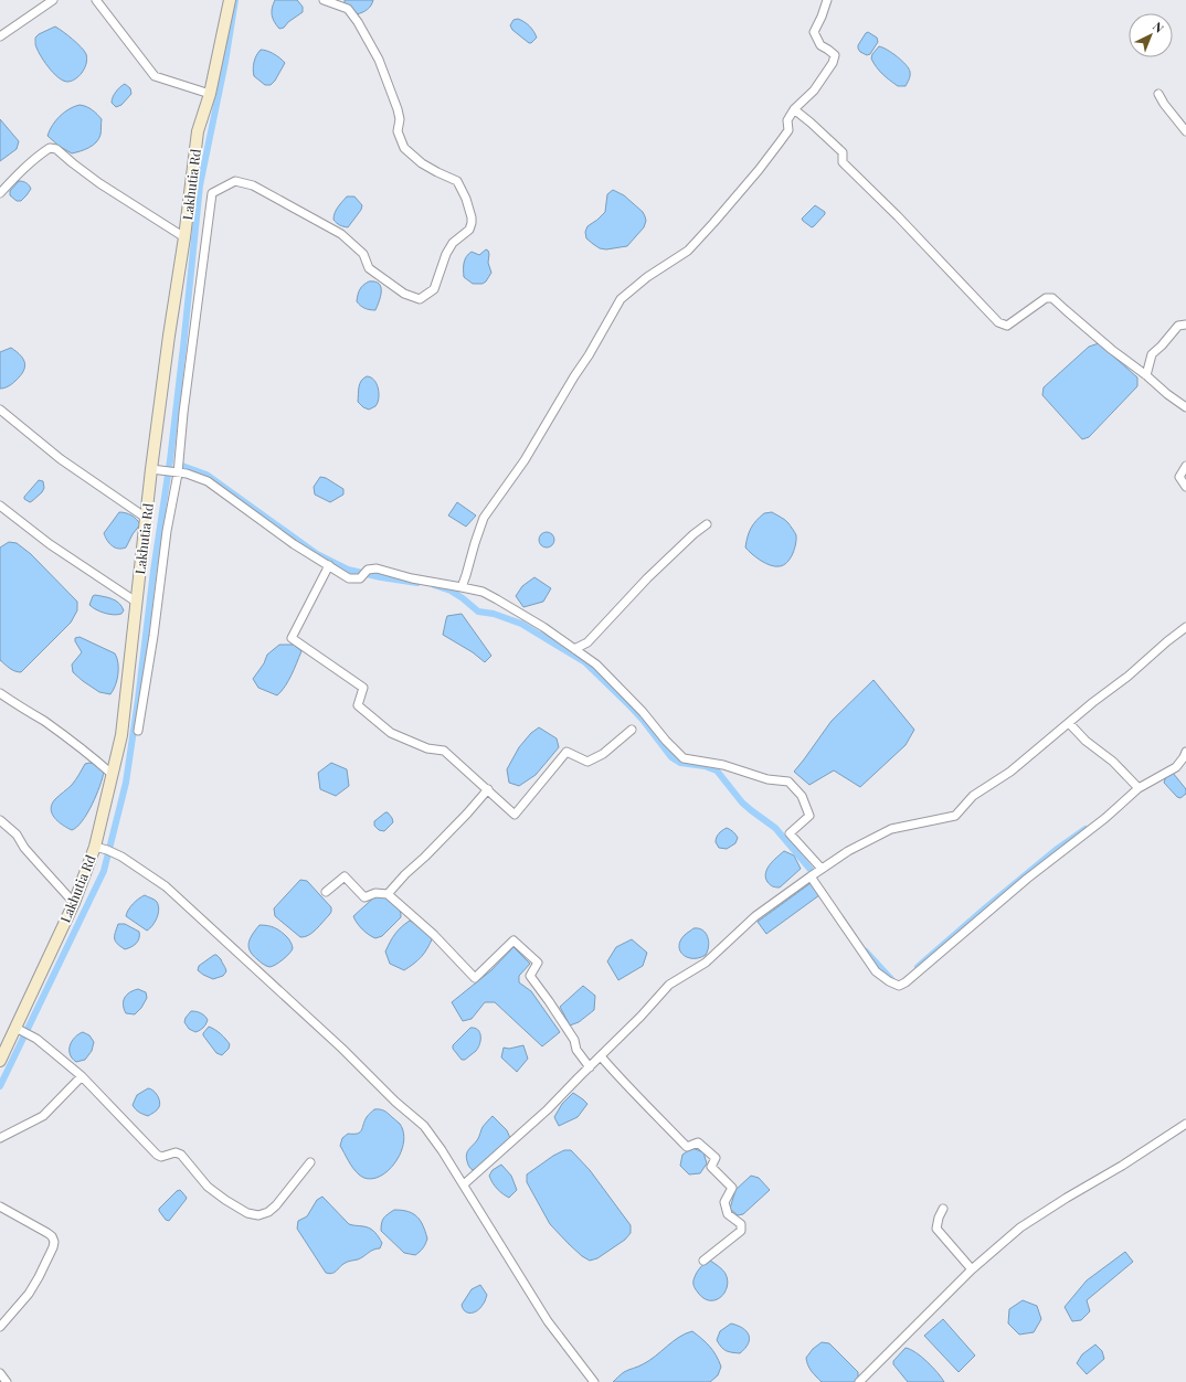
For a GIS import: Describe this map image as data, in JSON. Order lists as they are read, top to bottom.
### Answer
{
  "streets": {
    "street": ["Lakhutia Rd"]
  },
  "north": "top right"
}
